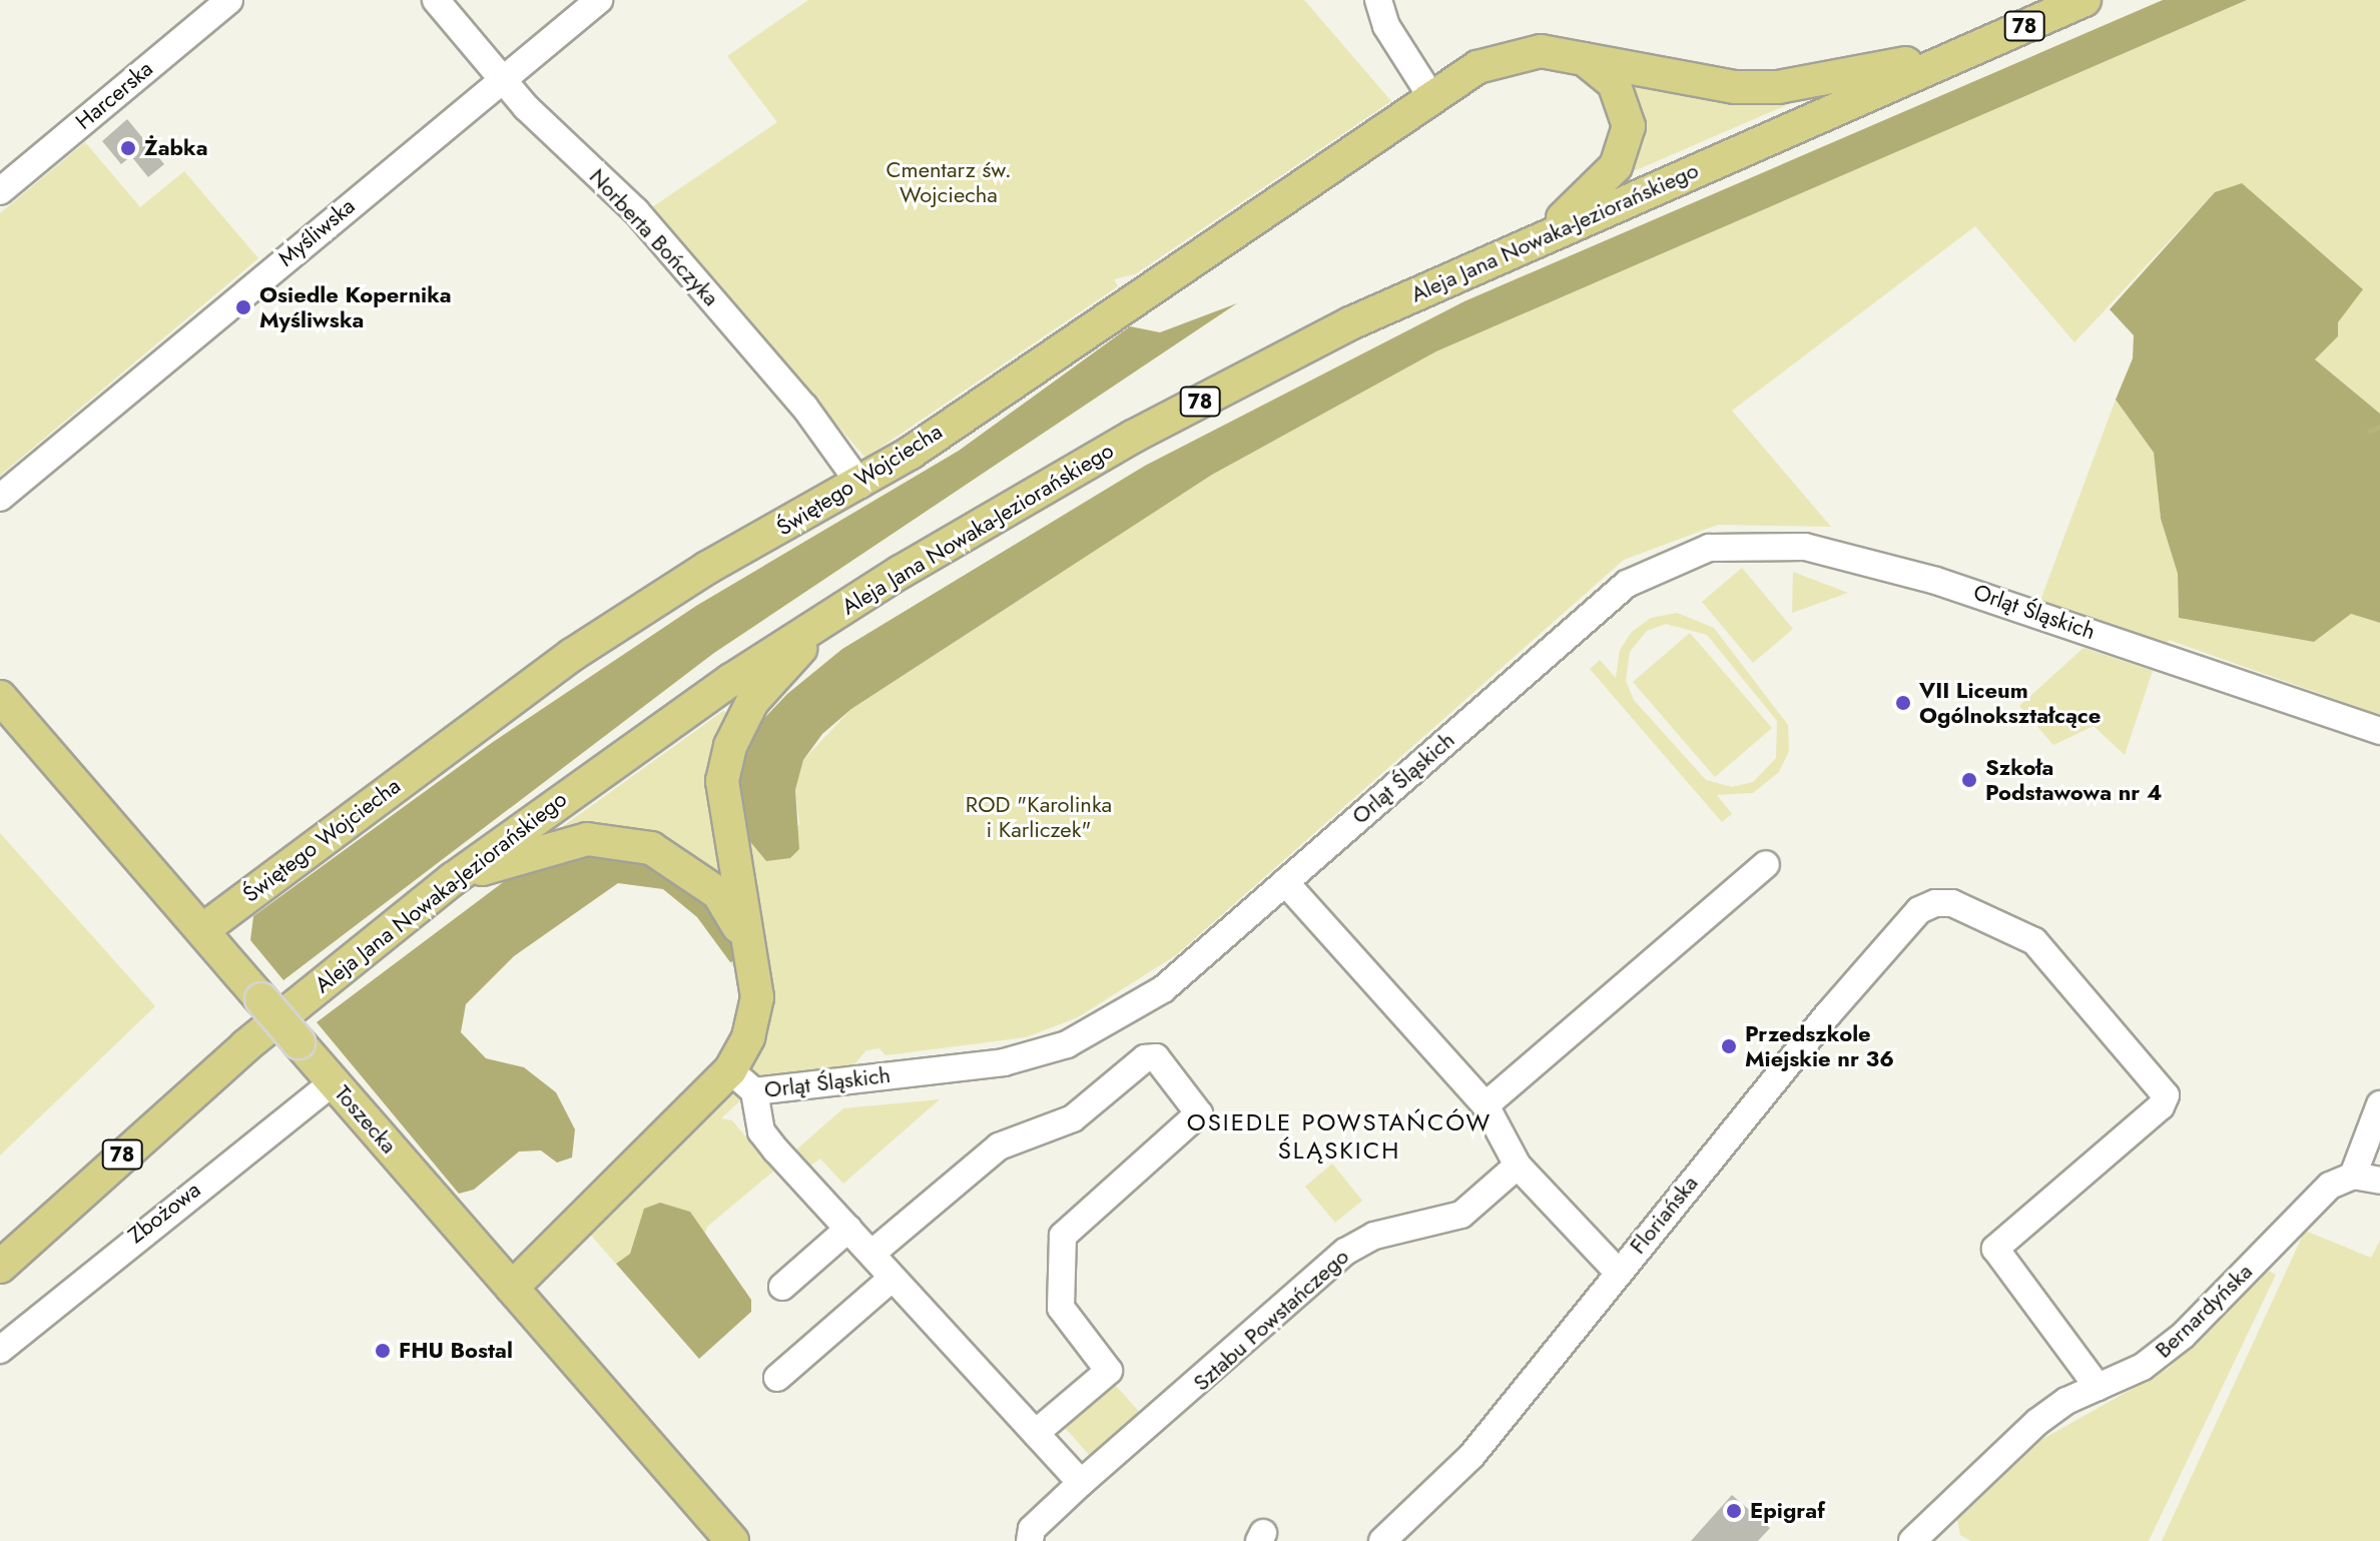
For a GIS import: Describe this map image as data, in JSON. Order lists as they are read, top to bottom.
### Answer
{
  "streets": {
    "main road": [
      "78",
      "Aleja Jana Nowaka-Jeziorańskiego",
      "Świętego Wojciecha",
      "Orląt Śląskich",
      "Toszecka"
    ],
    "street": [
      "Harcerska",
      "Myśliwska",
      "Norberta Bończyka",
      "Zbożowa",
      "Floriańska",
      "Bernardyńska",
      "Sztabu Powstańczego"
    ]
  },
  "crossings": [
    ["Myśliwska", "Norberta Bończyka"],
    ["Aleja Jana Nowaka-Jeziorańskiego", "Świętego Wojciecha"],
    ["Norberta Bończyka", "Świętego Wojciecha"],
    ["Świętego Wojciecha", "Toszecka"],
    ["Orląt Śląskich", "Toszecka"],
    ["Toszecka", "Zbożowa"],
    ["Floriańska", "Bernardyńska"]
  ],
  "districts": ["OSIEDLE POWSTAŃCÓW ŚLĄSKICH"],
  "parks": ["Cmentarz św. Wojciecha", "ROD \"Karolinka i Karliczek\""],
  "places": [
    "Żabka",
    "Osiedle Kopernika Myśliwska",
    "VII Liceum Ogólnokształcące",
    "Szkoła Podstawowa nr 4",
    "Przedszkole Miejskie nr 36",
    "FHU Bostal",
    "Epigraf"
  ]
}
